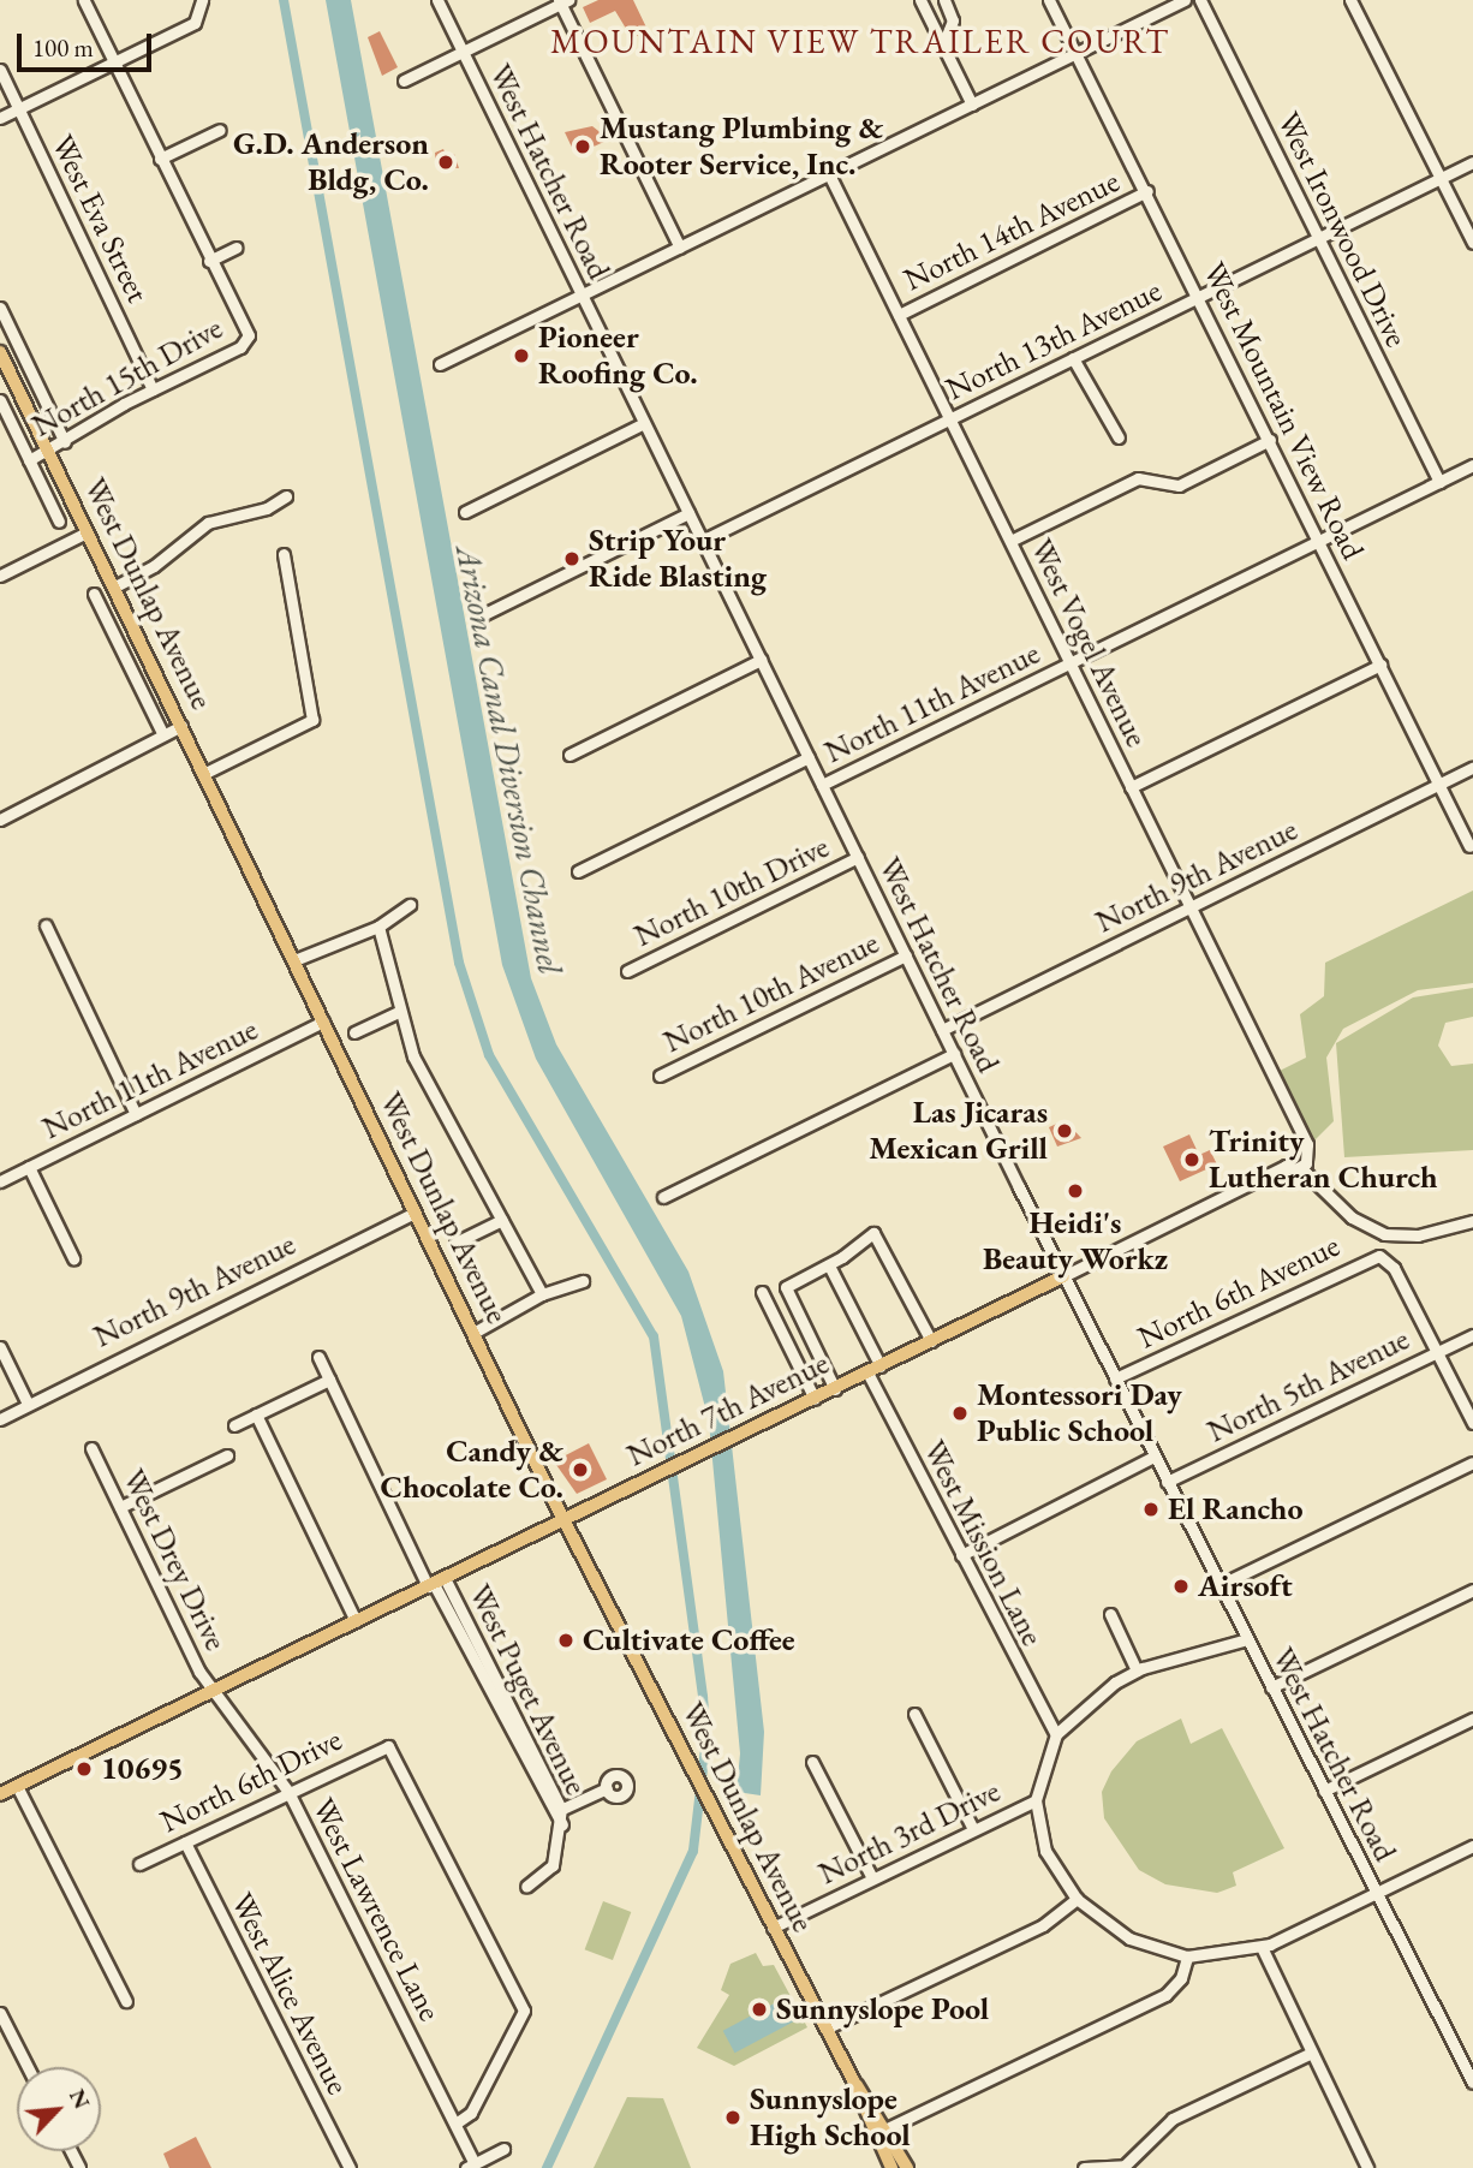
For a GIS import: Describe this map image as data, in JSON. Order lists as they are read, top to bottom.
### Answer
{
  "streets": {
    "main road": ["West Dunlap Avenue", "North 7th Avenue"],
    "street": [
      "West Hatcher Road",
      "West Eva Street",
      "West Ironwood Drive",
      "North 14th Avenue",
      "North 13th Avenue",
      "North 15th Drive",
      "West Mountain View Road",
      "West Vogel Avenue",
      "North 11th Avenue",
      "North 9th Avenue",
      "North 10th Drive",
      "North 10th Avenue",
      "North 6th Avenue",
      "North 5th Avenue",
      "West Mission Lane",
      "West Drey Drive",
      "West Puget Avenue",
      "North 6th Drive",
      "North 3rd Drive",
      "West Lawrence Lane",
      "West Alice Avenue"
    ]
  },
  "crossings": [
    ["West Hatcher Road", "North 13th Avenue"],
    ["West Hatcher Road", "North 11th Avenue"],
    ["West Hatcher Road", "North 9th Avenue"],
    ["West Hatcher Road", "North 10th Drive"],
    ["West Hatcher Road", "North 10th Avenue"],
    ["West Hatcher Road", "North 6th Avenue"],
    ["West Hatcher Road", "North 5th Avenue"],
    ["West Hatcher Road", "North 7th Avenue"],
    ["West Hatcher Road", "North 3rd Drive"],
    ["West Eva Street", "North 15th Drive"],
    ["West Ironwood Drive", "North 13th Avenue"],
    ["West Ironwood Drive", "North 11th Avenue"],
    ["North 14th Avenue", "West Mountain View Road"],
    ["North 14th Avenue", "West Vogel Avenue"],
    ["North 13th Avenue", "West Mountain View Road"],
    ["North 13th Avenue", "West Vogel Avenue"],
    ["North 15th Drive", "West Dunlap Avenue"],
    ["West Mountain View Road", "North 11th Avenue"],
    ["West Mountain View Road", "North 9th Avenue"],
    ["West Dunlap Avenue", "North 11th Avenue"],
    ["West Dunlap Avenue", "North 9th Avenue"],
    ["West Dunlap Avenue", "North 7th Avenue"],
    ["West Dunlap Avenue", "North 3rd Drive"],
    ["West Vogel Avenue", "North 11th Avenue"],
    ["West Vogel Avenue", "North 9th Avenue"],
    ["West Vogel Avenue", "North 7th Avenue"],
    ["North 6th Avenue", "North 5th Avenue"],
    ["North 7th Avenue", "West Mission Lane"],
    ["North 7th Avenue", "West Drey Drive"],
    ["North 7th Avenue", "West Puget Avenue"],
    ["North 7th Avenue", "West Lawrence Lane"],
    ["West Mission Lane", "North 3rd Drive"],
    ["West Drey Drive", "West Lawrence Lane"],
    ["North 6th Drive", "West Lawrence Lane"],
    ["North 6th Drive", "West Alice Avenue"]
  ],
  "districts": ["MOUNTAIN VIEW TRAILER COURT"],
  "water": ["Arizona Canal Diversion Channel"],
  "places": [
    "Mustang Plumbing & Rooter Service, Inc.",
    "G.D. Anderson Bldg, Co.",
    "Pioneer Roofing Co.",
    "Strip Your Ride Blasting",
    "Las Jicaras Mexican Grill",
    "Trinity Lutheran Church",
    "Heidi's Beauty Workz",
    "Montessori Day Public School",
    "Candy & Chocolate Co.",
    "El Rancho",
    "Airsoft",
    "Cultivate Coffee",
    "10695",
    "Sunnyslope Pool",
    "Sunnyslope High School"
  ],
  "scale_bar": "100 m",
  "north": "top right"
}
